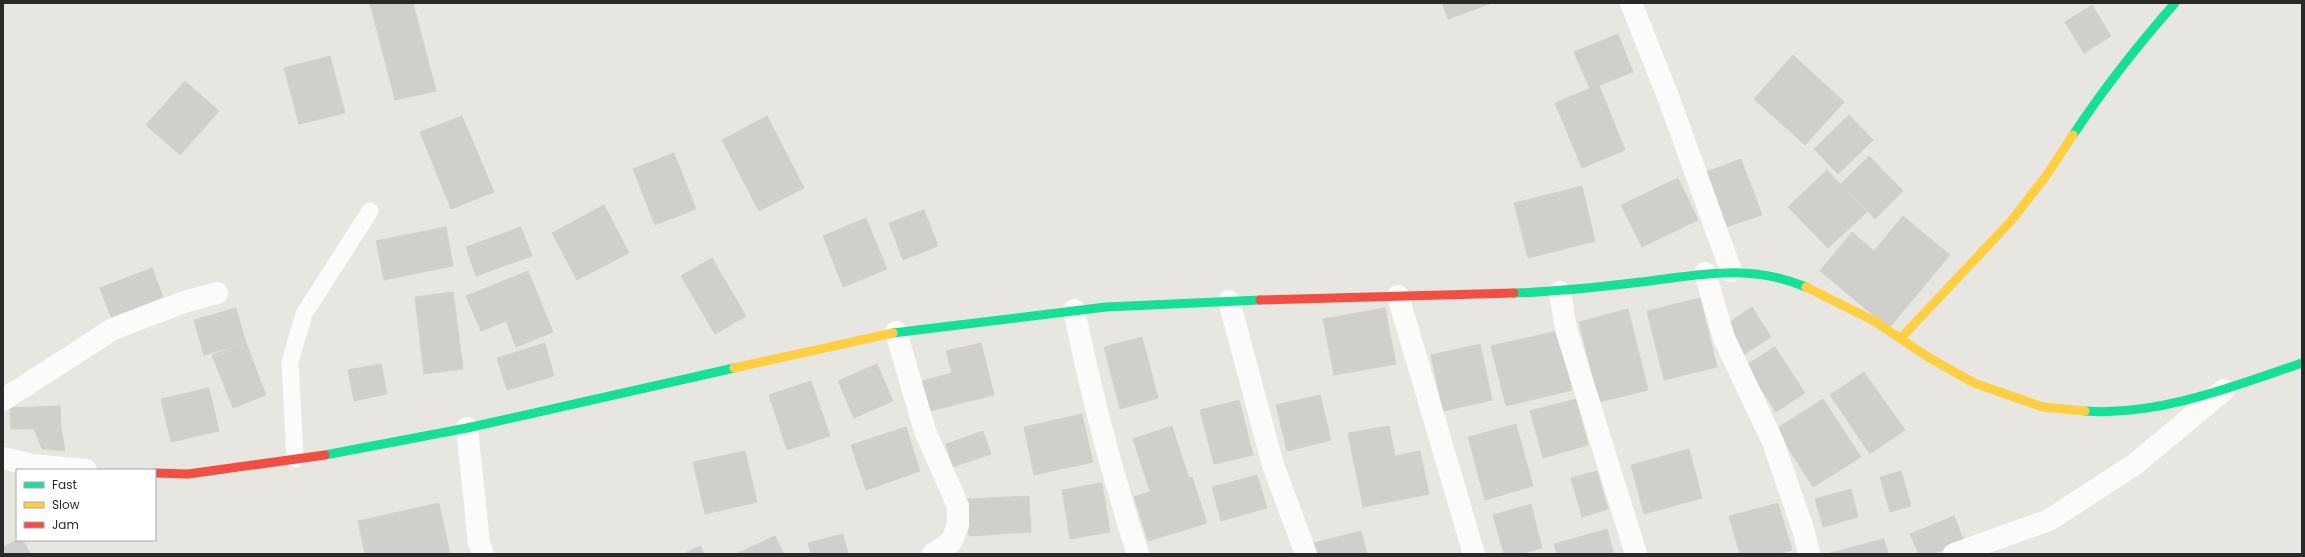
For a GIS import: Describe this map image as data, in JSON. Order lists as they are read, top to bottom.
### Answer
{
  "legend": ["Fast", "Slow", "Jam"]
}
